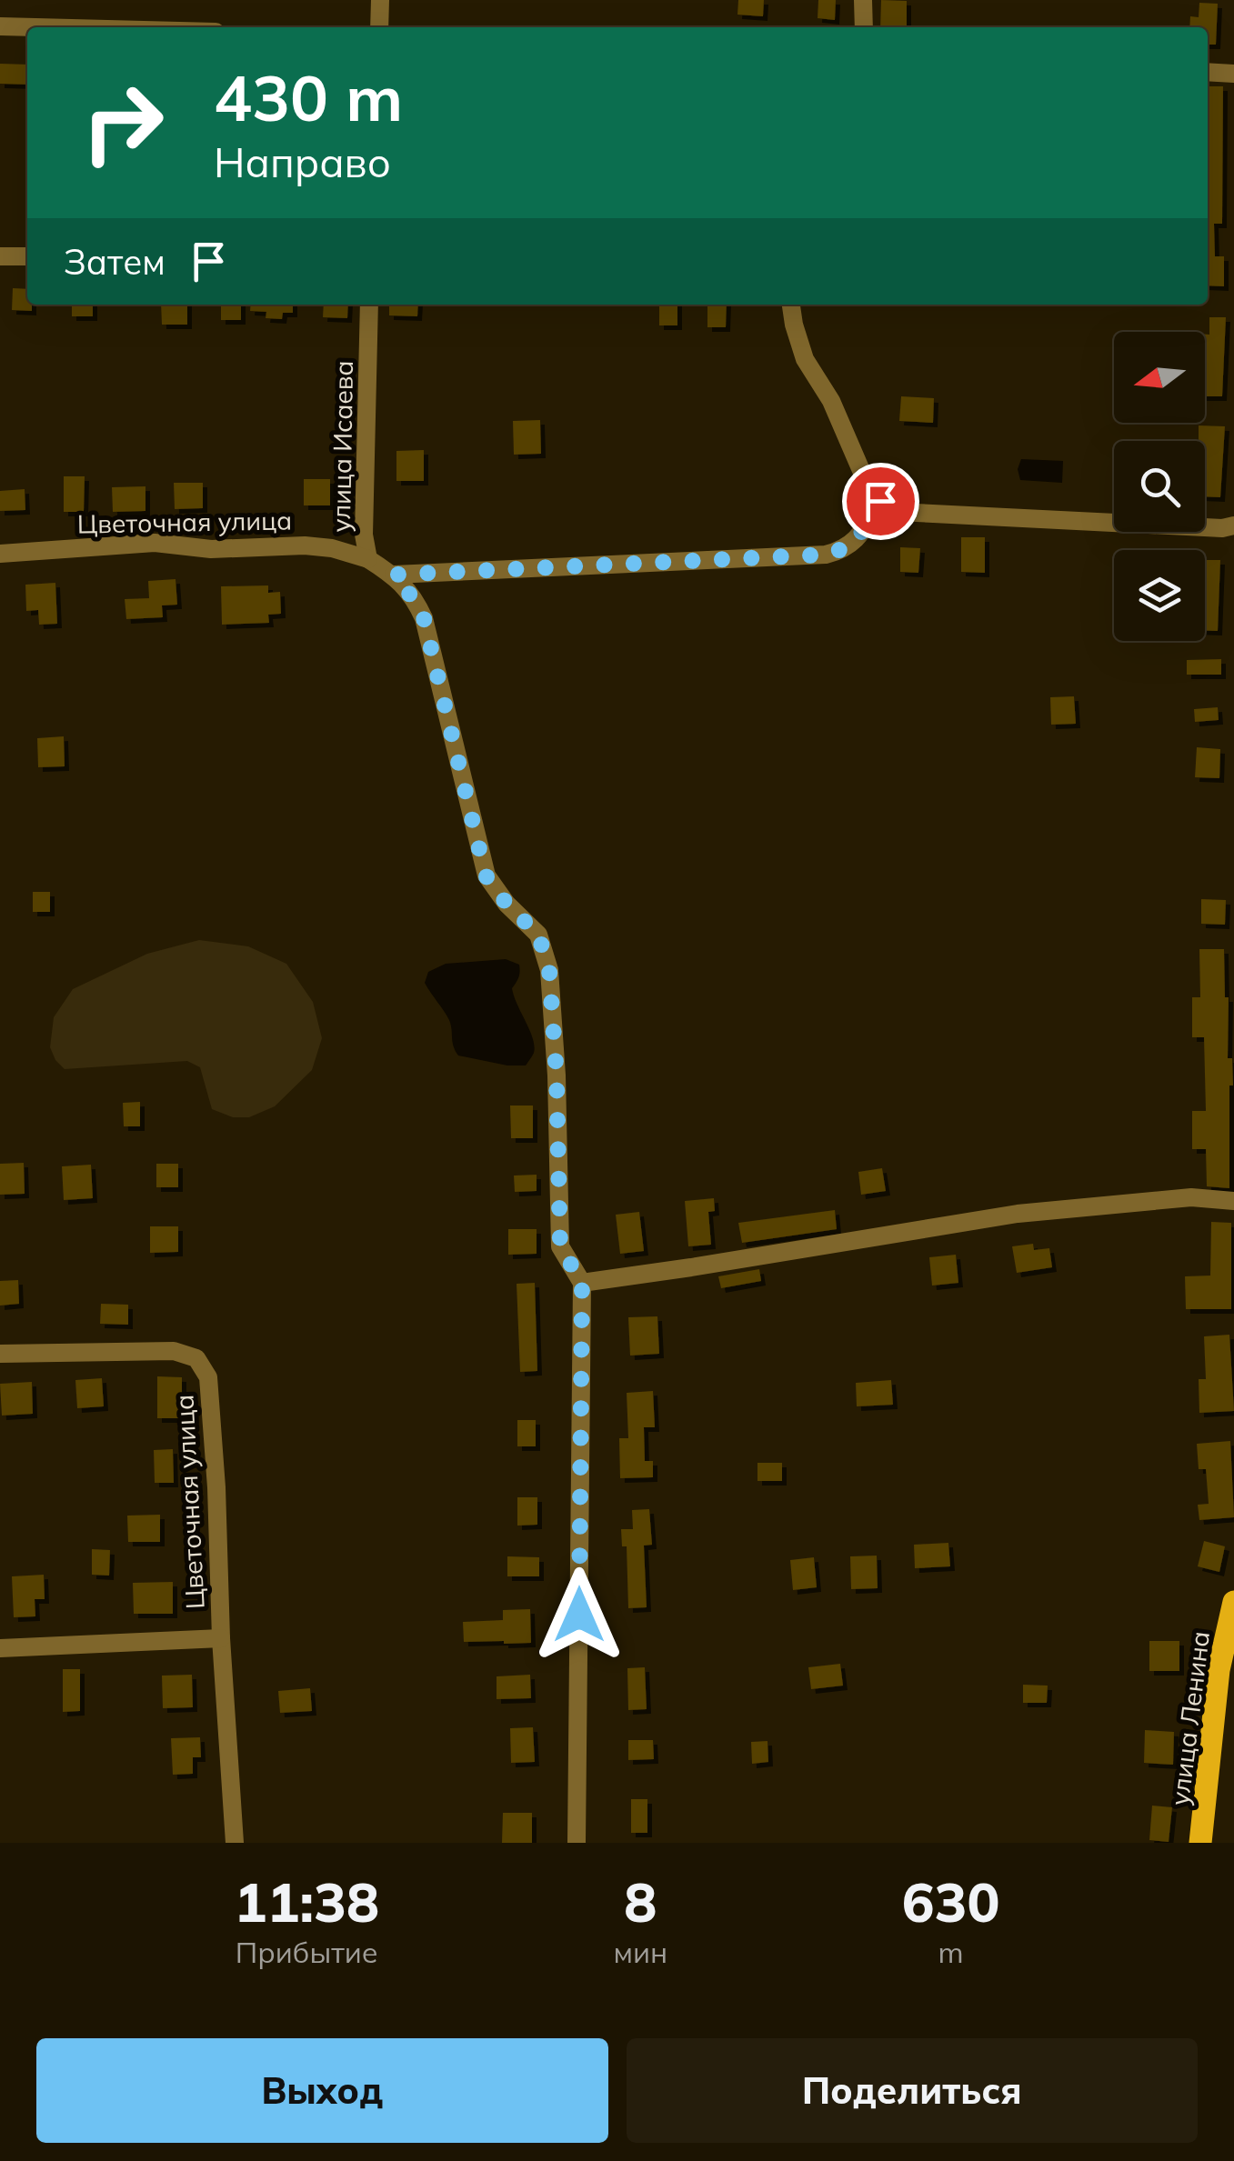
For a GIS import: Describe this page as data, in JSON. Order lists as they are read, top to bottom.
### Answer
{
  "streets": {
    "main road": ["улица Ленина"],
    "street": ["улица Исаева", "Цветочная улица"]
  },
  "crossings": [
    ["улица Исаева", "Цветочная улица"]
  ],
  "north": "left",
  "page": {
    "turn": ["430 m", "Направо"],
    "then": "Затем",
    "eta": [
      "11:38",
      "Прибытие",
      "8",
      "мин",
      "630",
      "m"
    ],
    "buttons": ["Выход", "Поделиться"]
  }
}
